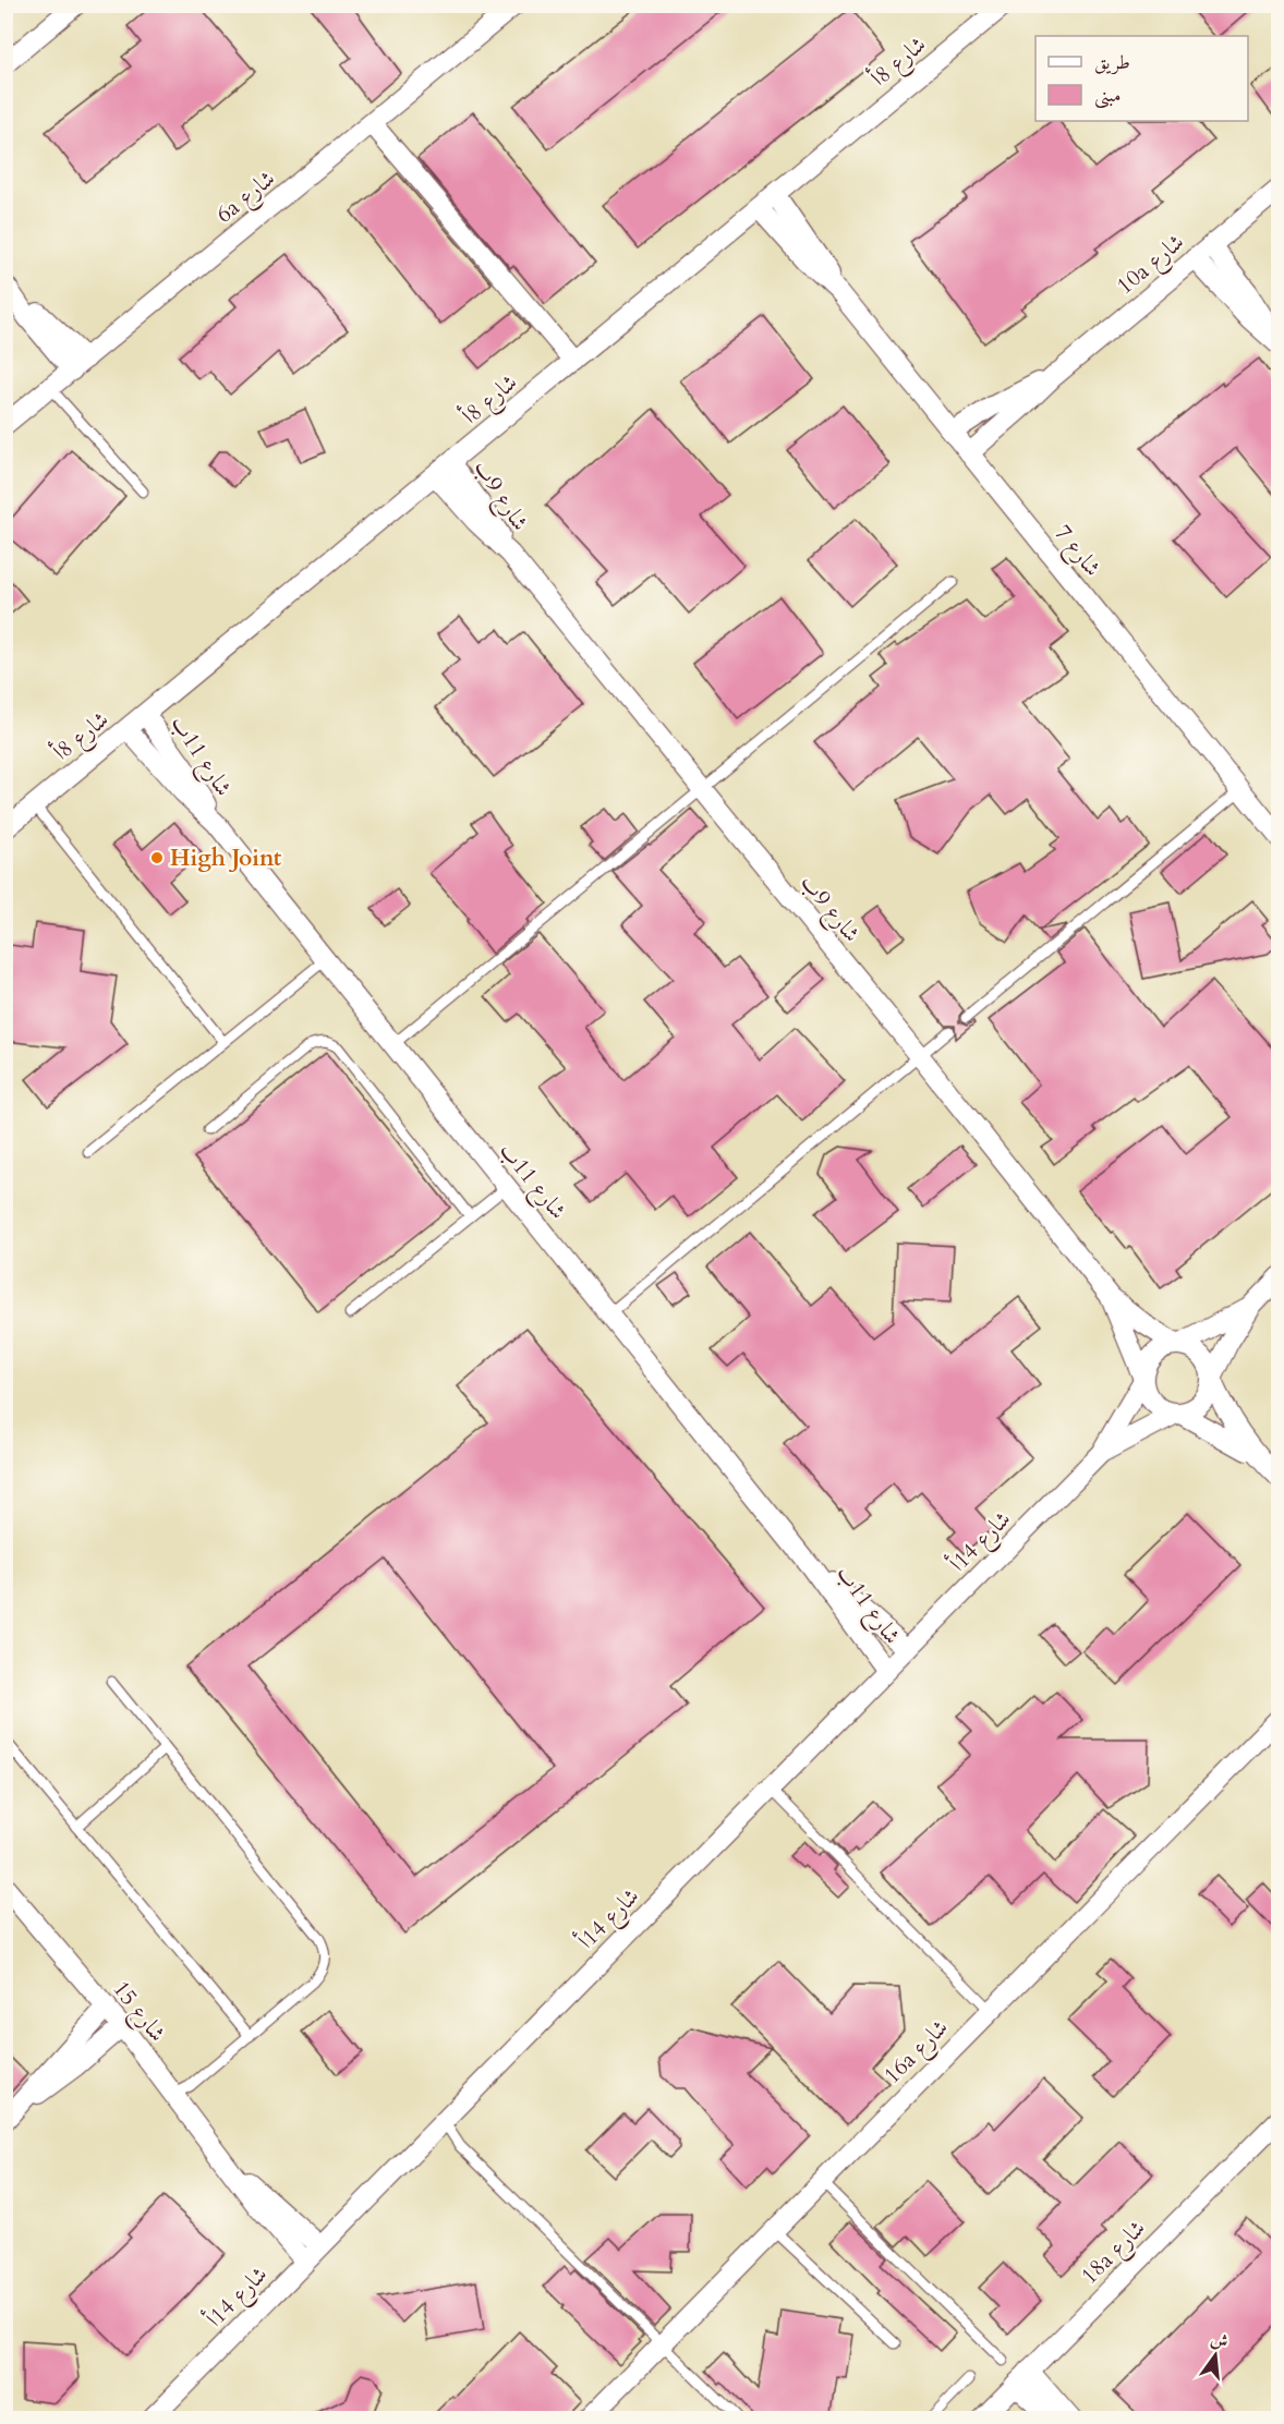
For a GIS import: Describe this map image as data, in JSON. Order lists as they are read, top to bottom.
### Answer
{
  "streets": {
    "street": [
      "شارع 8أ",
      "6a شارع",
      "10a شارع",
      "شارع 9ب",
      "شارع 7",
      "شارع 11ب",
      "شارع 14أ",
      "شارع 15",
      "16a شارع",
      "18a شارع"
    ]
  },
  "crossings": [
    ["شارع 8أ", "شارع 9ب"],
    ["شارع 8أ", "شارع 7"],
    ["شارع 8أ", "شارع 11ب"],
    ["10a شارع", "شارع 7"],
    ["شارع 9ب", "شارع 14أ"],
    ["شارع 11ب", "شارع 14أ"],
    ["شارع 14أ", "شارع 15"]
  ],
  "places": ["High Joint"],
  "legend": ["طريق", "مبنى"],
  "north": "top"
}
